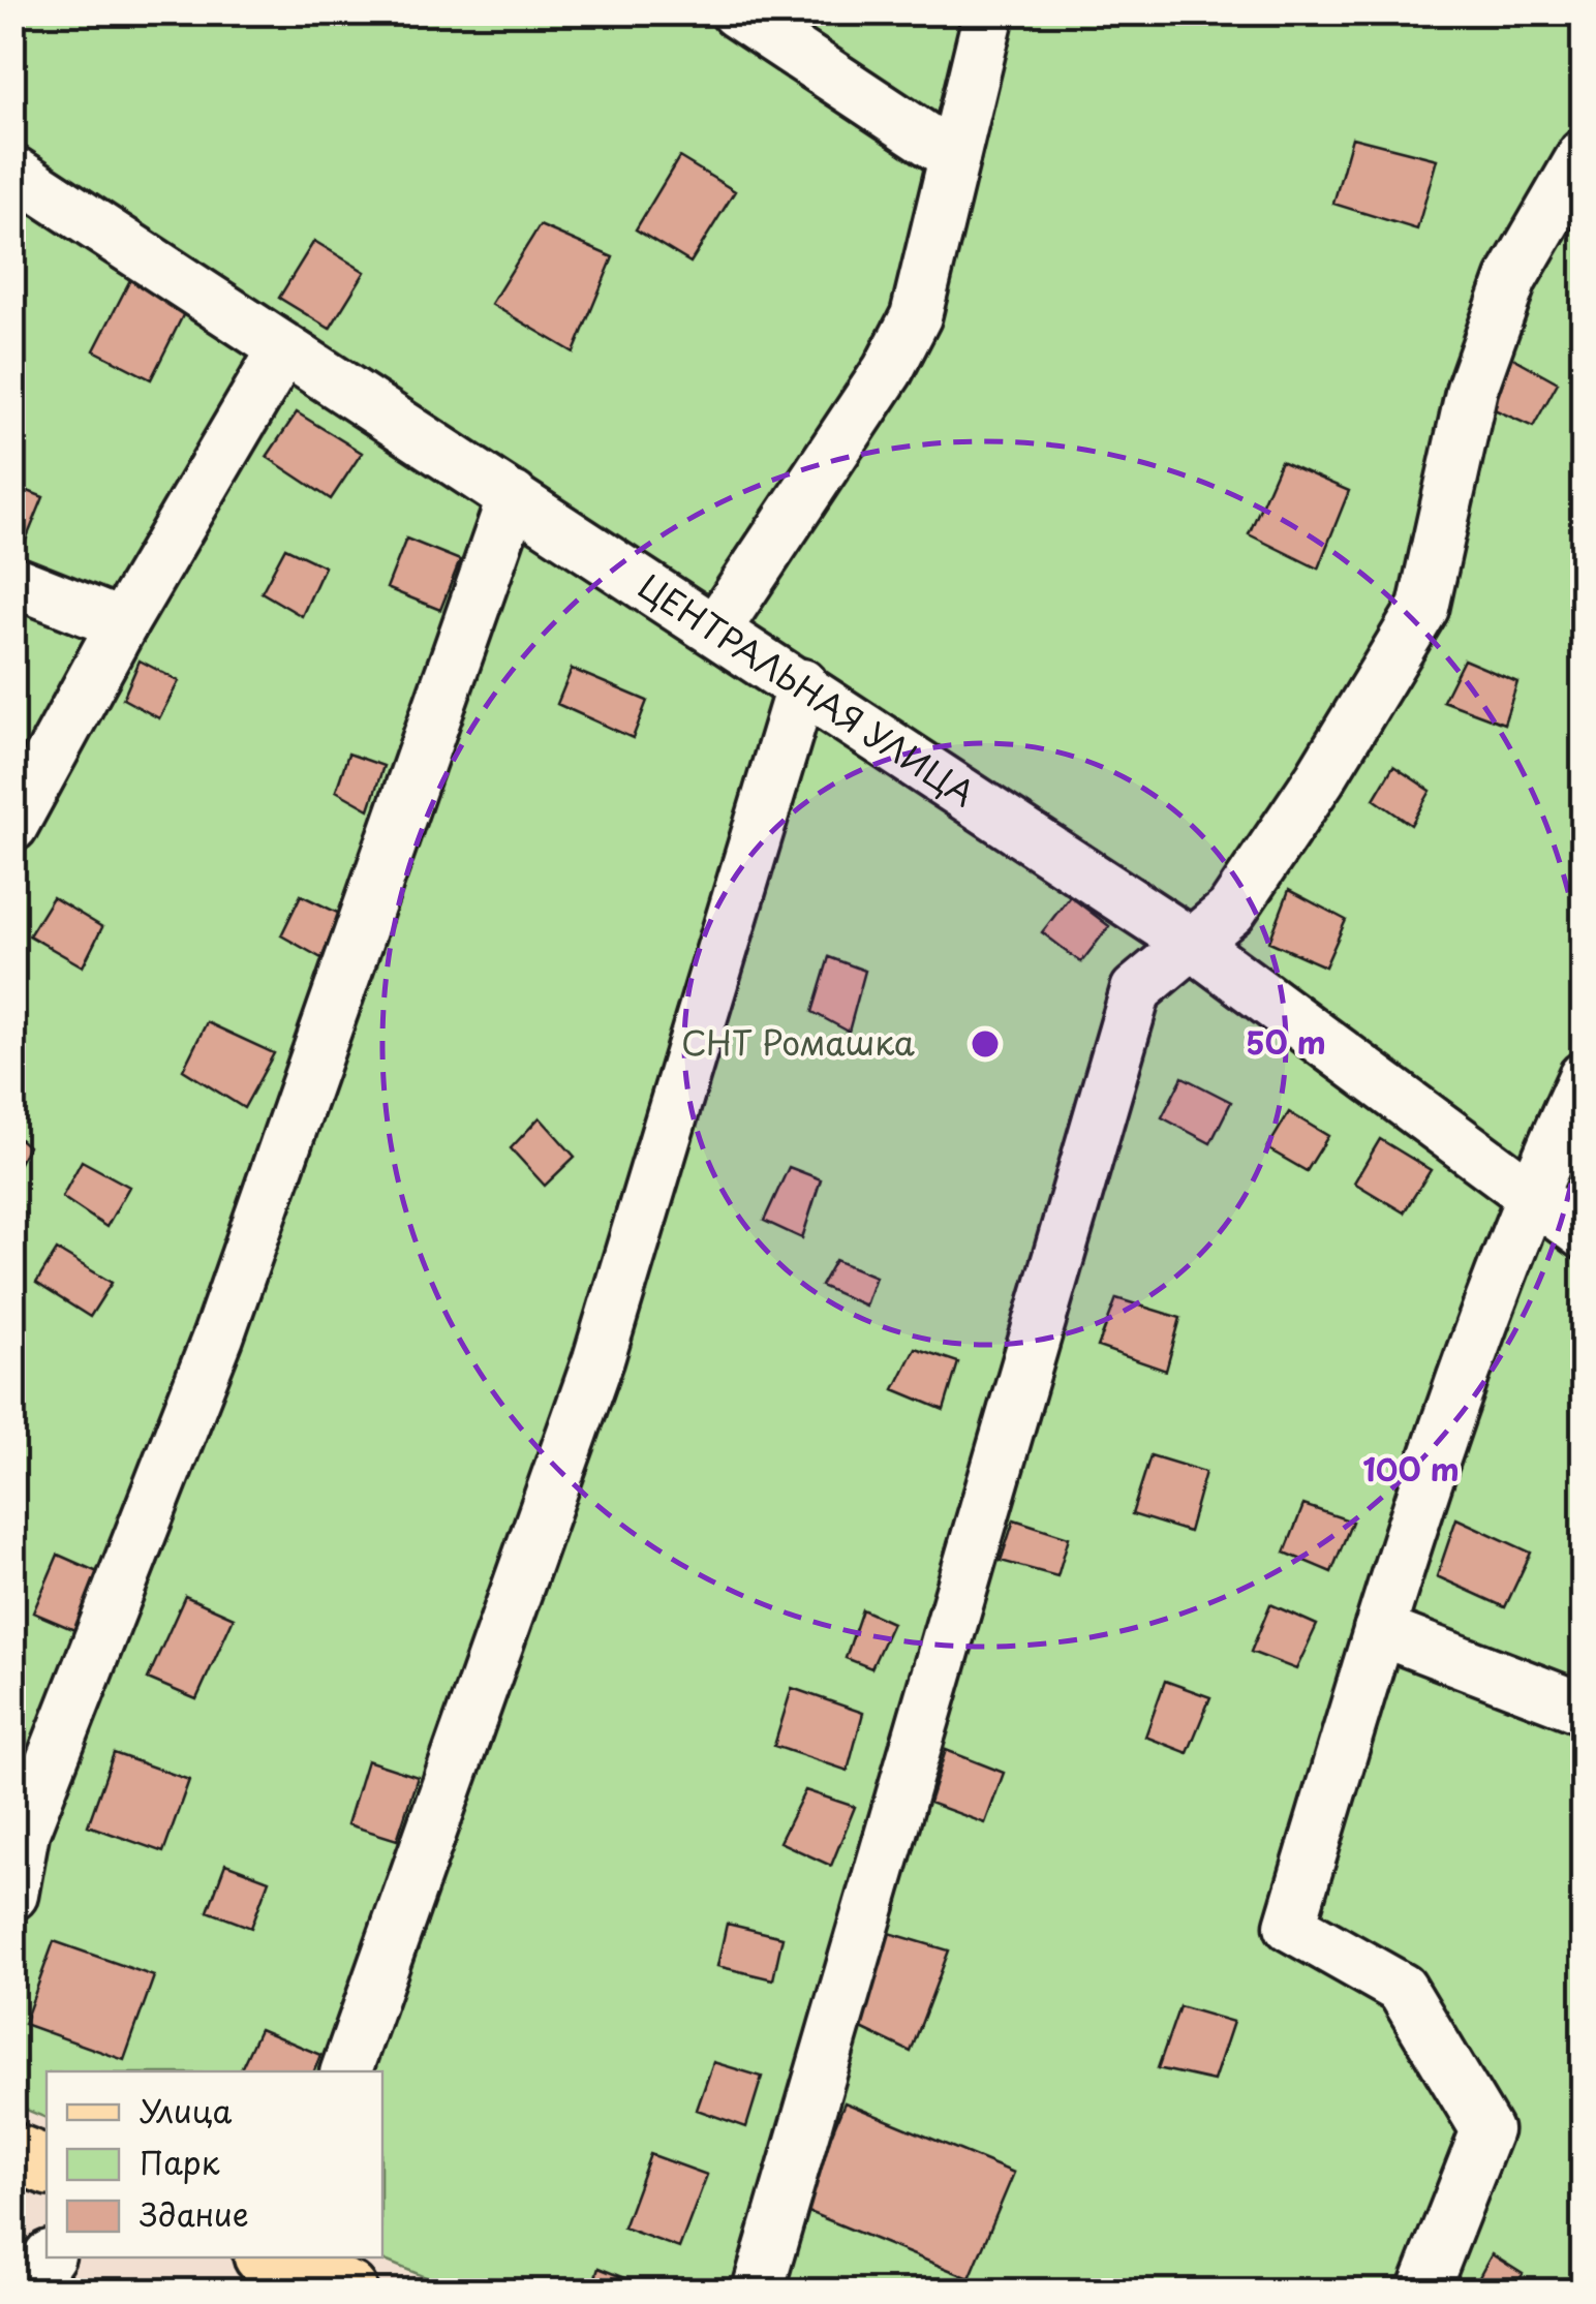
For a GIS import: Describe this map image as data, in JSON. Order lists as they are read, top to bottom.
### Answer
{
  "streets": {
    "street": ["ЦЕНТРАЛЬНАЯ УЛИЦА"]
  },
  "parks": ["СНТ Ромашка"],
  "legend": ["Улица", "Парк", "Здание"],
  "rings": ["50 m", "100 m"]
}
